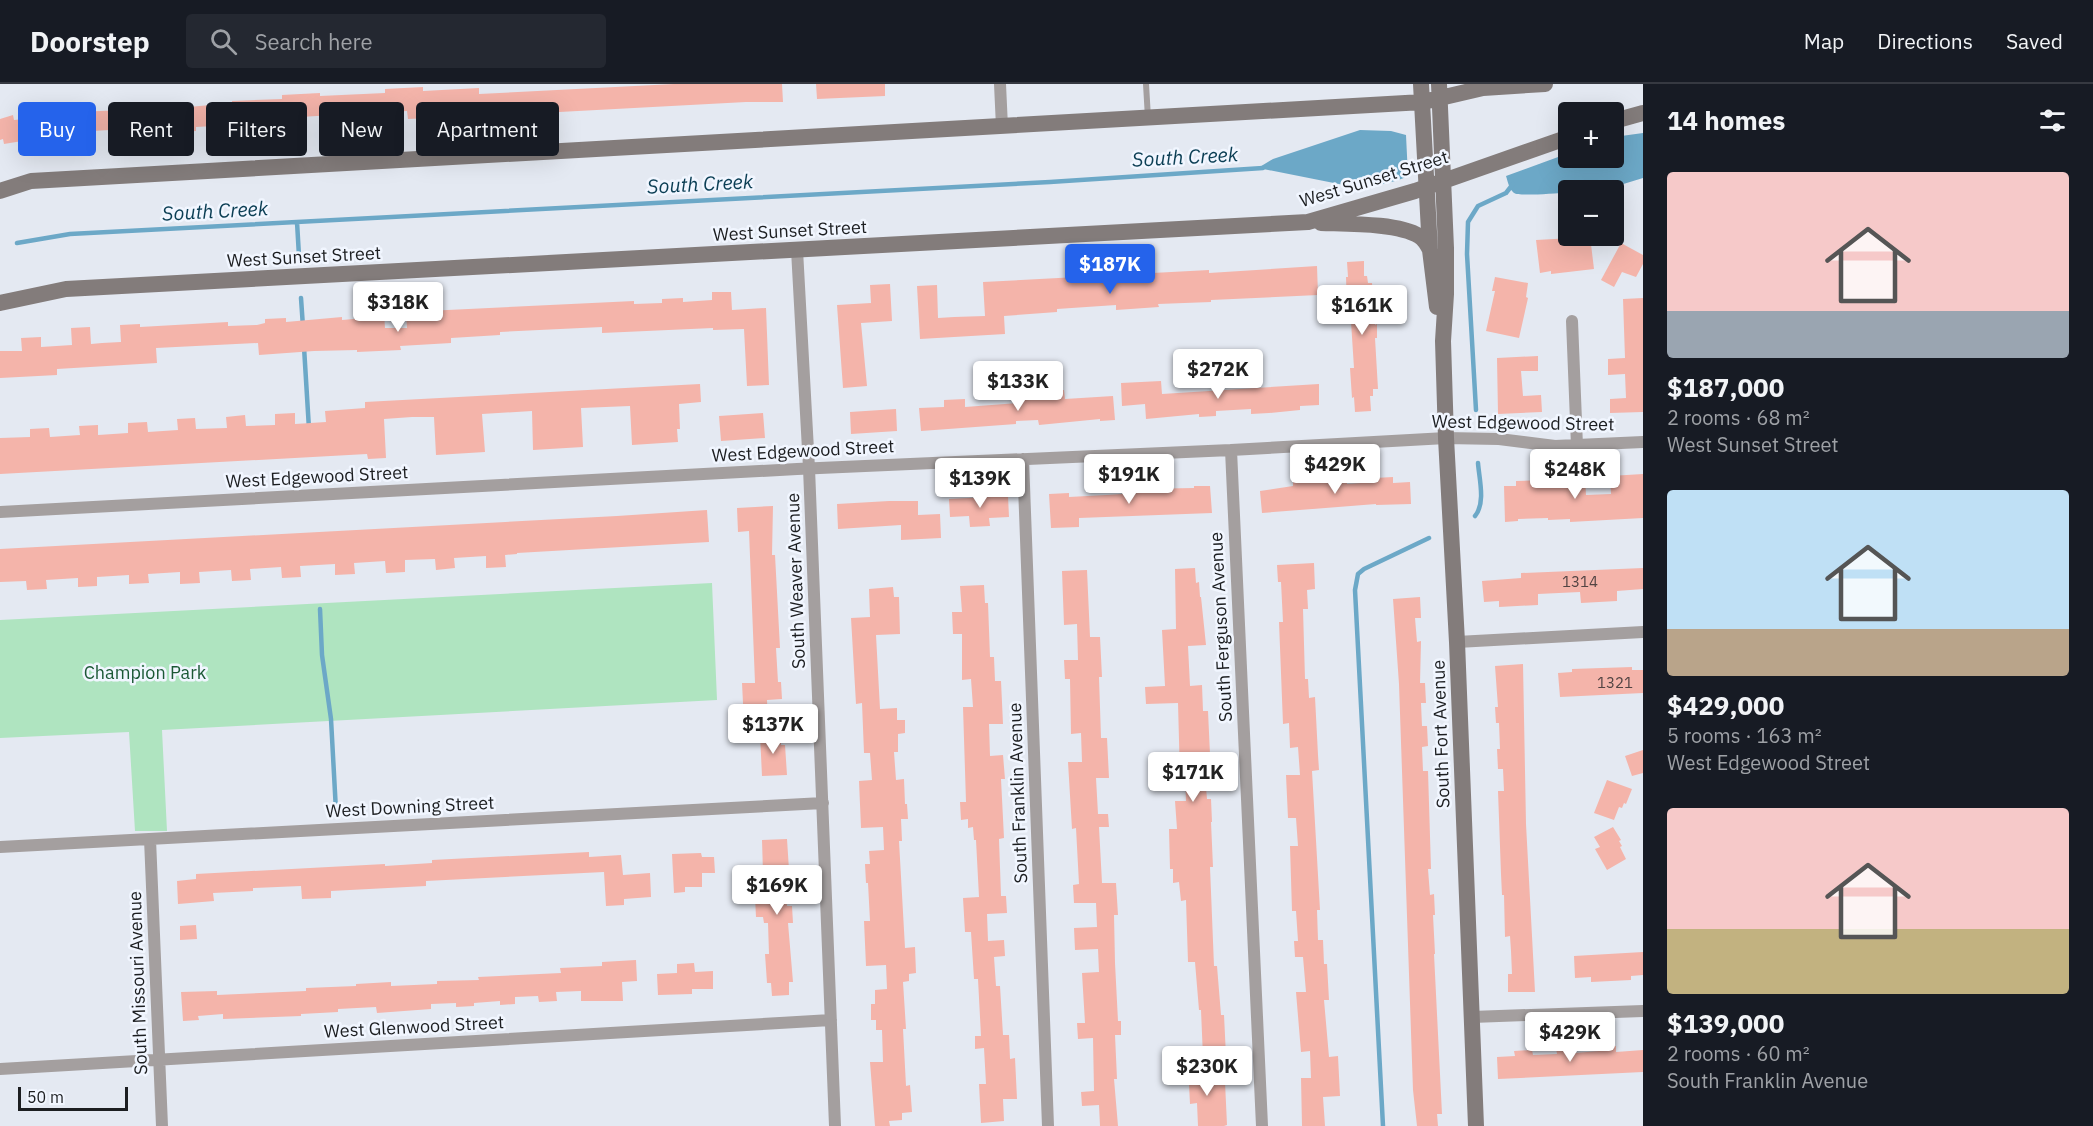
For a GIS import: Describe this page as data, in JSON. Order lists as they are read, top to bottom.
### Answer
{
  "streets": {
    "main road": ["West Sunset Street", "South Fort Avenue"],
    "street": [
      "West Edgewood Street",
      "South Weaver Avenue",
      "South Ferguson Avenue",
      "South Franklin Avenue",
      "West Downing Street",
      "South Missouri Avenue",
      "West Glenwood Street"
    ]
  },
  "crossings": [
    ["West Sunset Street", "South Weaver Avenue"],
    ["West Sunset Street", "South Fort Avenue"],
    ["West Edgewood Street", "South Weaver Avenue"],
    ["West Edgewood Street", "South Ferguson Avenue"],
    ["West Edgewood Street", "South Fort Avenue"],
    ["West Edgewood Street", "South Franklin Avenue"],
    ["South Weaver Avenue", "West Downing Street"],
    ["South Weaver Avenue", "West Glenwood Street"],
    ["West Downing Street", "South Missouri Avenue"],
    ["South Missouri Avenue", "West Glenwood Street"]
  ],
  "water": ["South Creek"],
  "parks": ["Champion Park"],
  "house_numbers": ["1314", "1321"],
  "scale_bar": "50 m",
  "page": {
    "header": "Doorstep",
    "search": "Search here",
    "nav": ["Map", "Directions", "Saved"],
    "heading": "14 homes",
    "map_buttons": ["+", "−"],
    "chip": [
      "Buy",
      "Rent",
      "Filters",
      "New",
      "Apartment"
    ],
    "list": [
      {
        "name": "$187,000",
        "note": "2 rooms · 68 m² · West Sunset Street"
      },
      {
        "name": "$429,000",
        "note": "5 rooms · 163 m² · West Edgewood Street"
      },
      {
        "name": "$139,000",
        "note": "2 rooms · 60 m² · South Franklin Avenue"
      }
    ],
    "price": [
      "$187K",
      "$318K",
      "$161K",
      "$272K",
      "$133K",
      "$429K",
      "$248K",
      "$191K",
      "$139K",
      "$137K",
      "$171K",
      "$169K",
      "$429K",
      "$230K"
    ],
    "scale": "50 m"
  }
}
